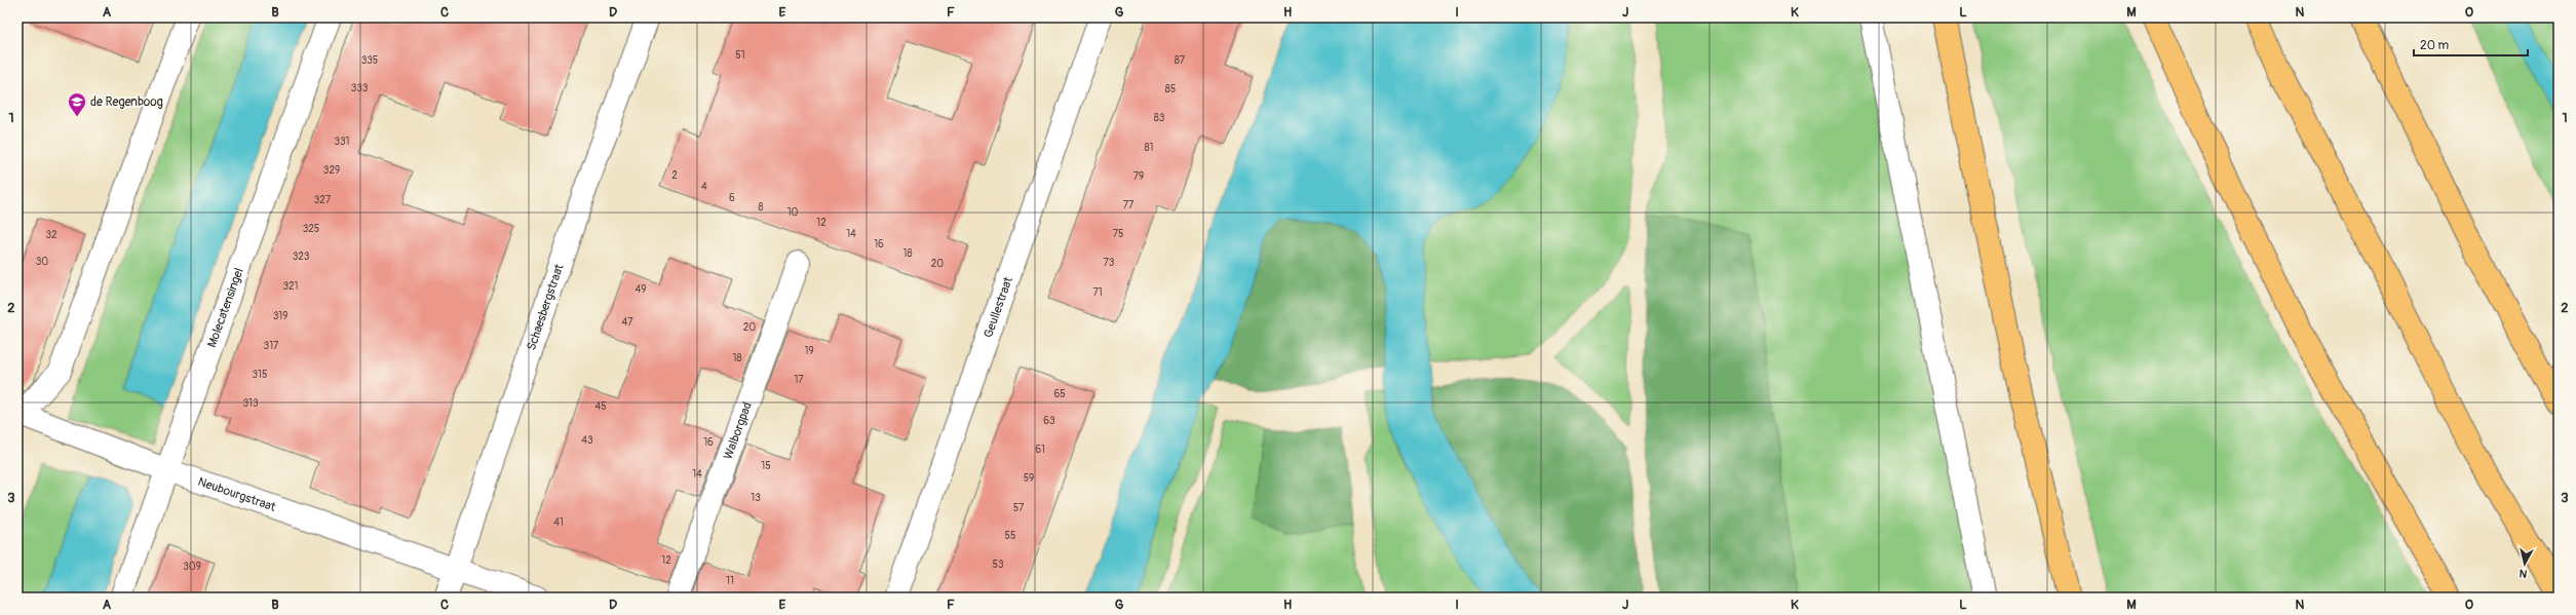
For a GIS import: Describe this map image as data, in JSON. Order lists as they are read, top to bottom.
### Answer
{
  "streets": {
    "street": [
      "Schaesbergstraat",
      "Molecatensingel",
      "Geullestraat",
      "Walborgpad",
      "Neubourgstraat"
    ]
  },
  "crossings": [
    ["Schaesbergstraat", "Neubourgstraat"],
    ["Molecatensingel", "Neubourgstraat"]
  ],
  "places": {
    "school or university": ["de Regenboog"]
  },
  "house_numbers": [
    "51",
    "335",
    "87",
    "333",
    "85",
    "83",
    "331",
    "81",
    "329",
    "2",
    "79",
    "4",
    "6",
    "327",
    "77",
    "8",
    "10",
    "12",
    "325",
    "14",
    "75",
    "32",
    "16",
    "18",
    "323",
    "30",
    "73",
    "20",
    "321",
    "49",
    "71",
    "319",
    "47",
    "20",
    "317",
    "19",
    "18",
    "315",
    "17",
    "65",
    "313",
    "45",
    "63",
    "43",
    "16",
    "61",
    "15",
    "14",
    "59",
    "13",
    "57",
    "41",
    "55",
    "12",
    "53",
    "309",
    "11"
  ],
  "scale_bar": "20 m",
  "north": "bottom",
  "grid": {
    "columns": [
      "A",
      "B",
      "C",
      "D",
      "E",
      "F",
      "G",
      "H",
      "I",
      "J",
      "K",
      "L",
      "M",
      "N",
      "O"
    ],
    "rows": ["1", "2", "3"]
  }
}
